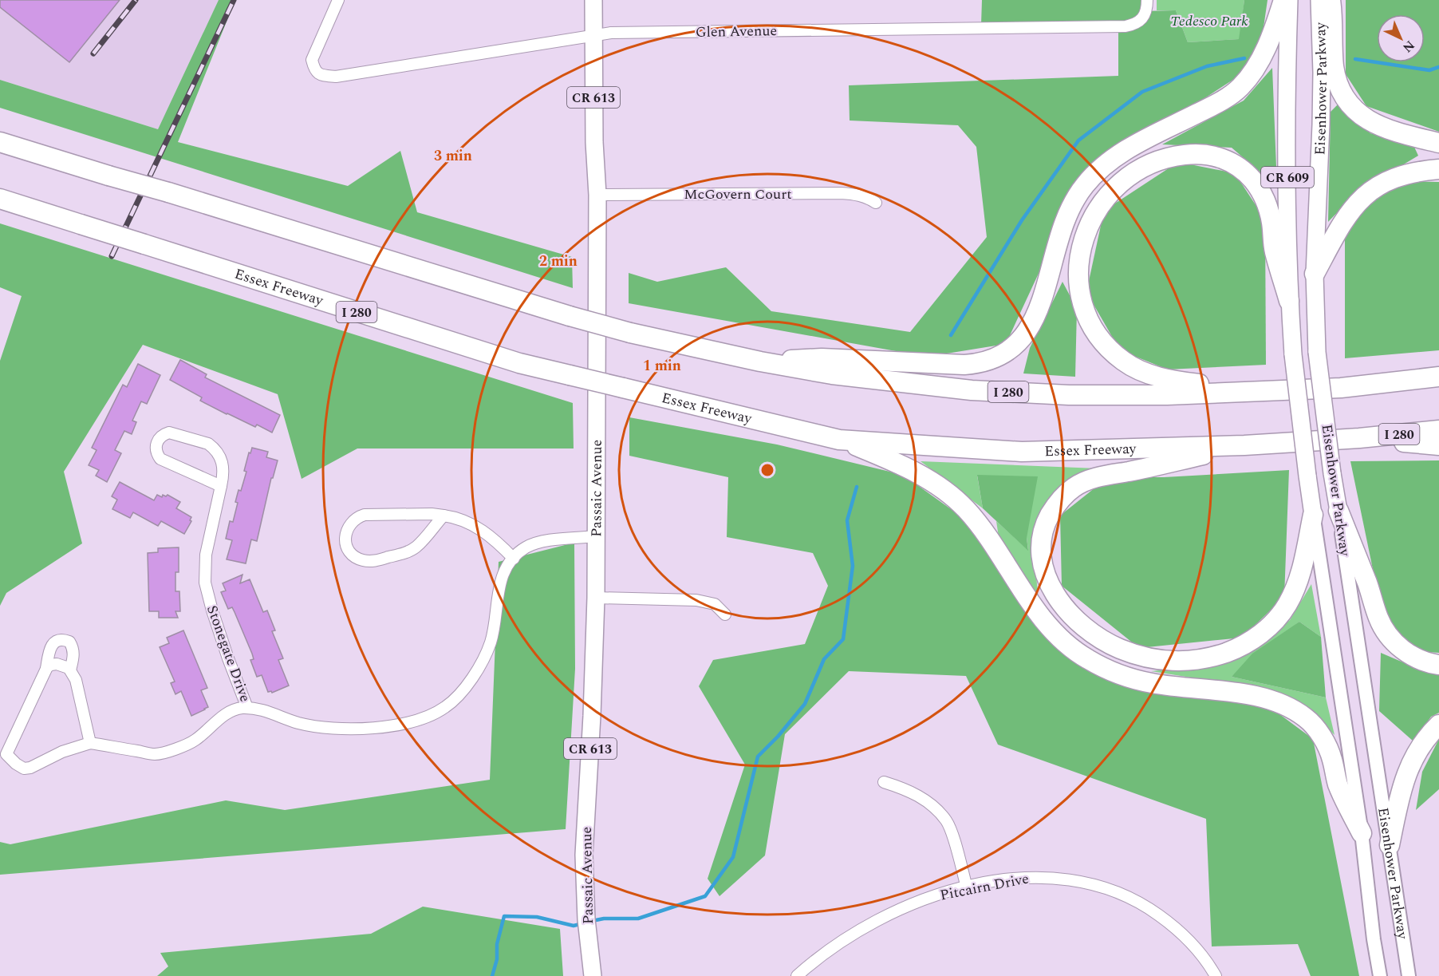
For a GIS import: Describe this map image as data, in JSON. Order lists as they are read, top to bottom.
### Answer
{
  "streets": {
    "highway": ["Essex Freeway", "I 280"],
    "main road": [
      "Eisenhower Parkway",
      "CR 613",
      "CR 609",
      "Passaic Avenue"
    ],
    "street": [
      "Glen Avenue",
      "McGovern Court",
      "Stonegate Drive",
      "Pitcairn Drive"
    ]
  },
  "crossings": [
    ["Glen Avenue", "Passaic Avenue"],
    ["McGovern Court", "Passaic Avenue"],
    ["Passaic Avenue", "Stonegate Drive"]
  ],
  "parks": ["Tedesco Park"],
  "north": "bottom right",
  "rings": ["3 min", "2 min", "1 min"]
}
